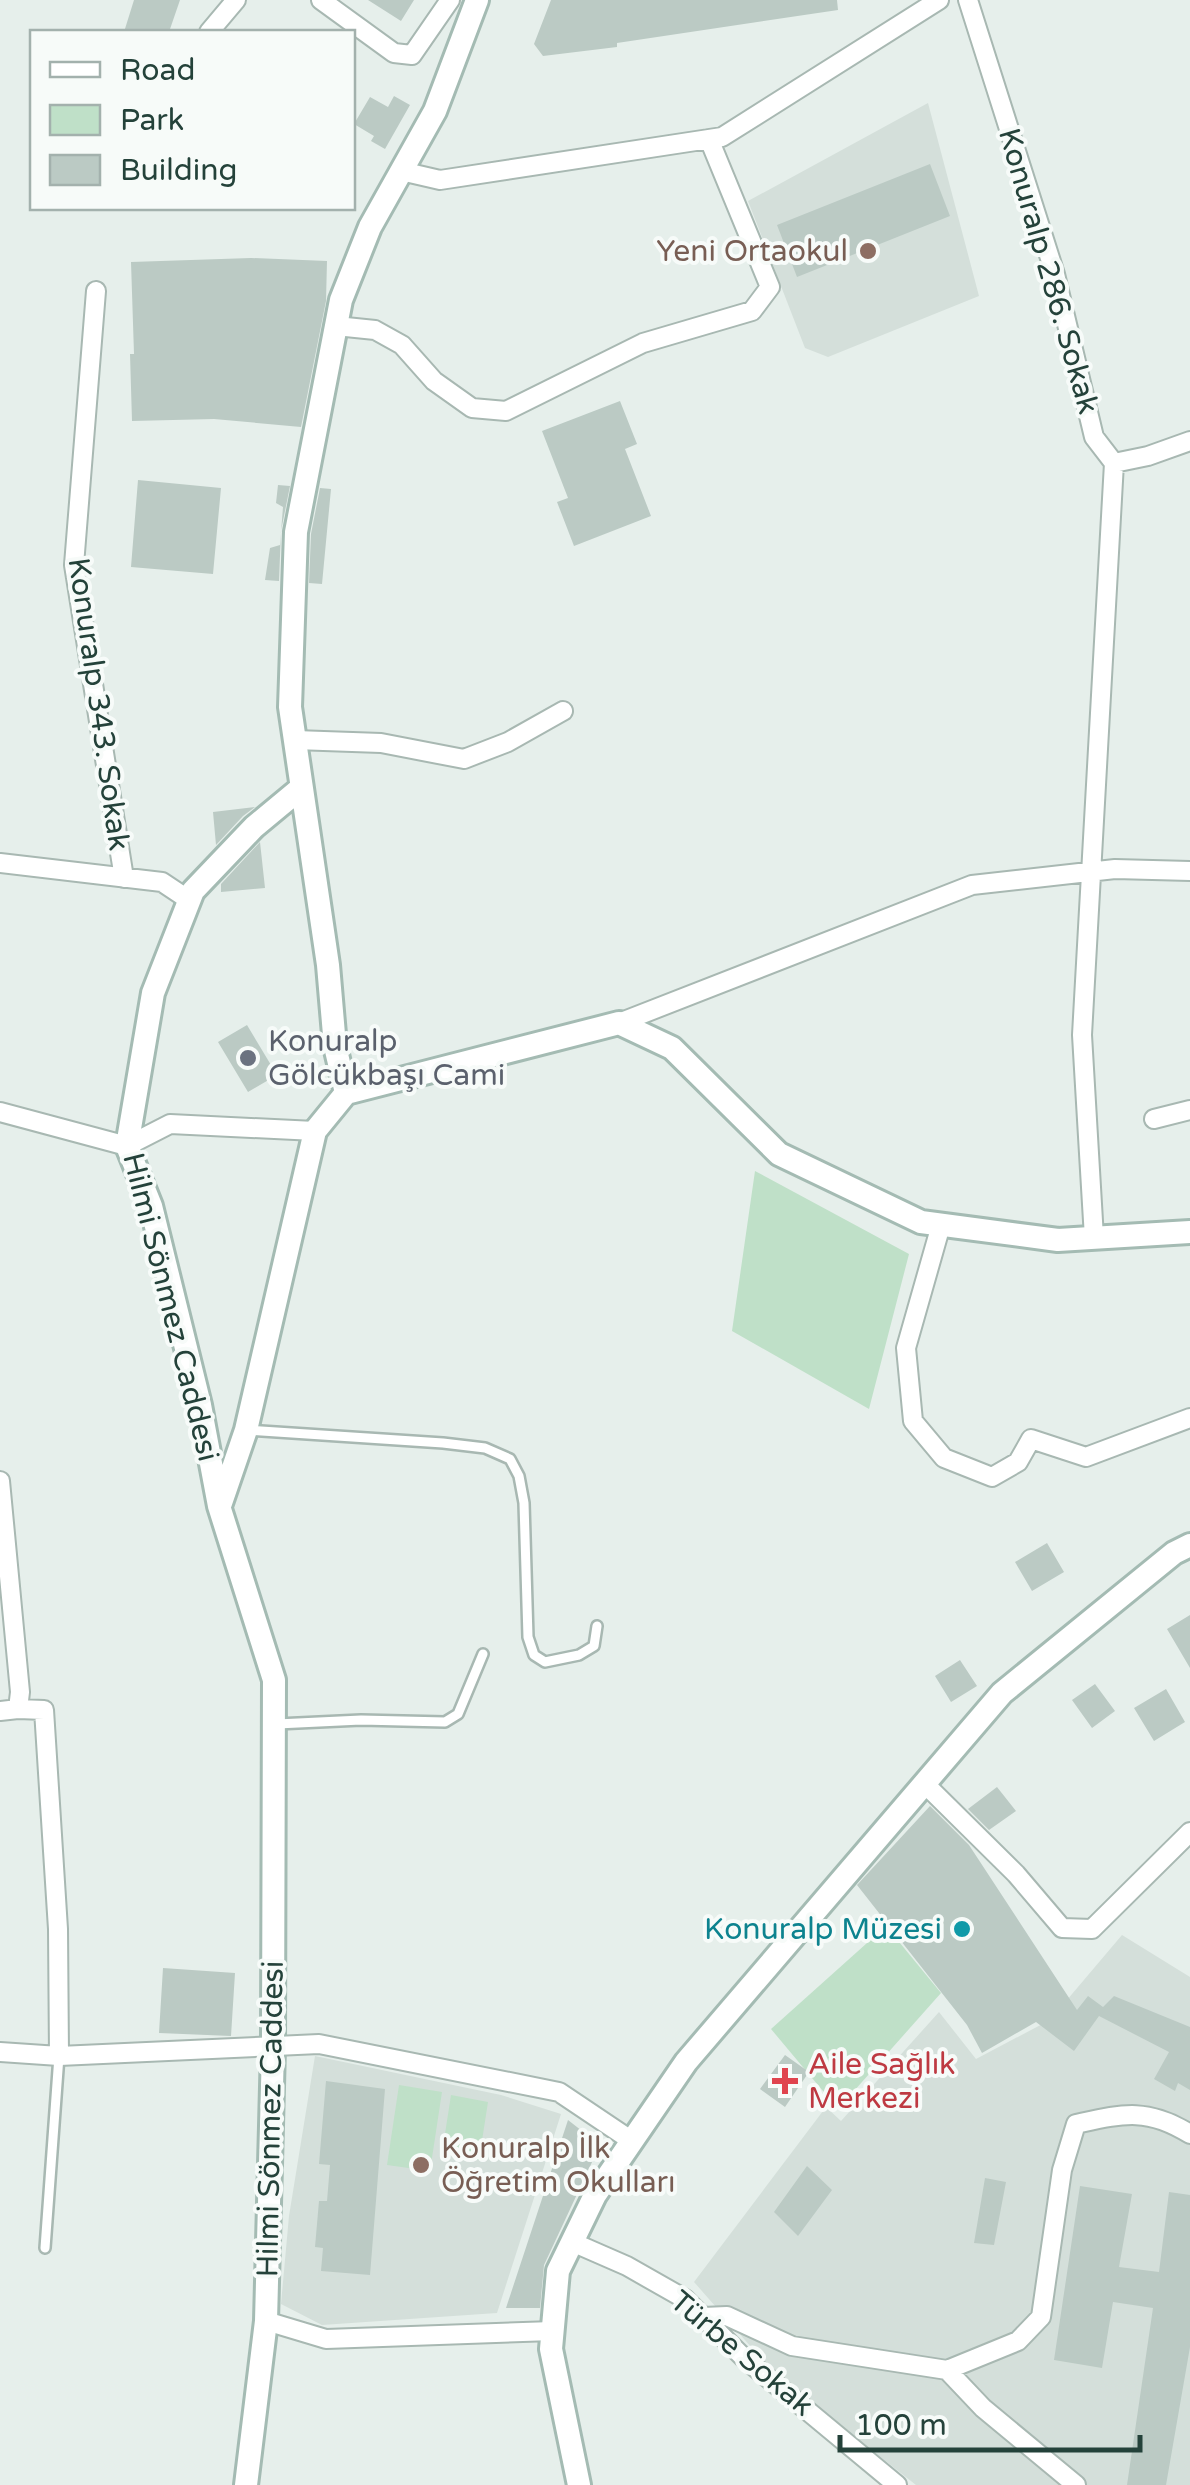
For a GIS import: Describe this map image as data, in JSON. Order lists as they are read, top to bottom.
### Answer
{
  "streets": {
    "street": [
      "Konuralp 286. Sokak",
      "Konuralp 343. Sokak",
      "Hilmi Sönmez Caddesi",
      "Türbe Sokak"
    ]
  },
  "places": {
    "other": [
      "Yeni Ortaokul",
      "Konuralp Gölcükbaşı Cami",
      "Konuralp Müzesi",
      "Konuralp İlk Öğretim Okulları"
    ],
    "health": ["Aile Sağlık Merkezi"]
  },
  "legend": ["Road", "Park", "Building"],
  "scale_bar": "100 m"
}
